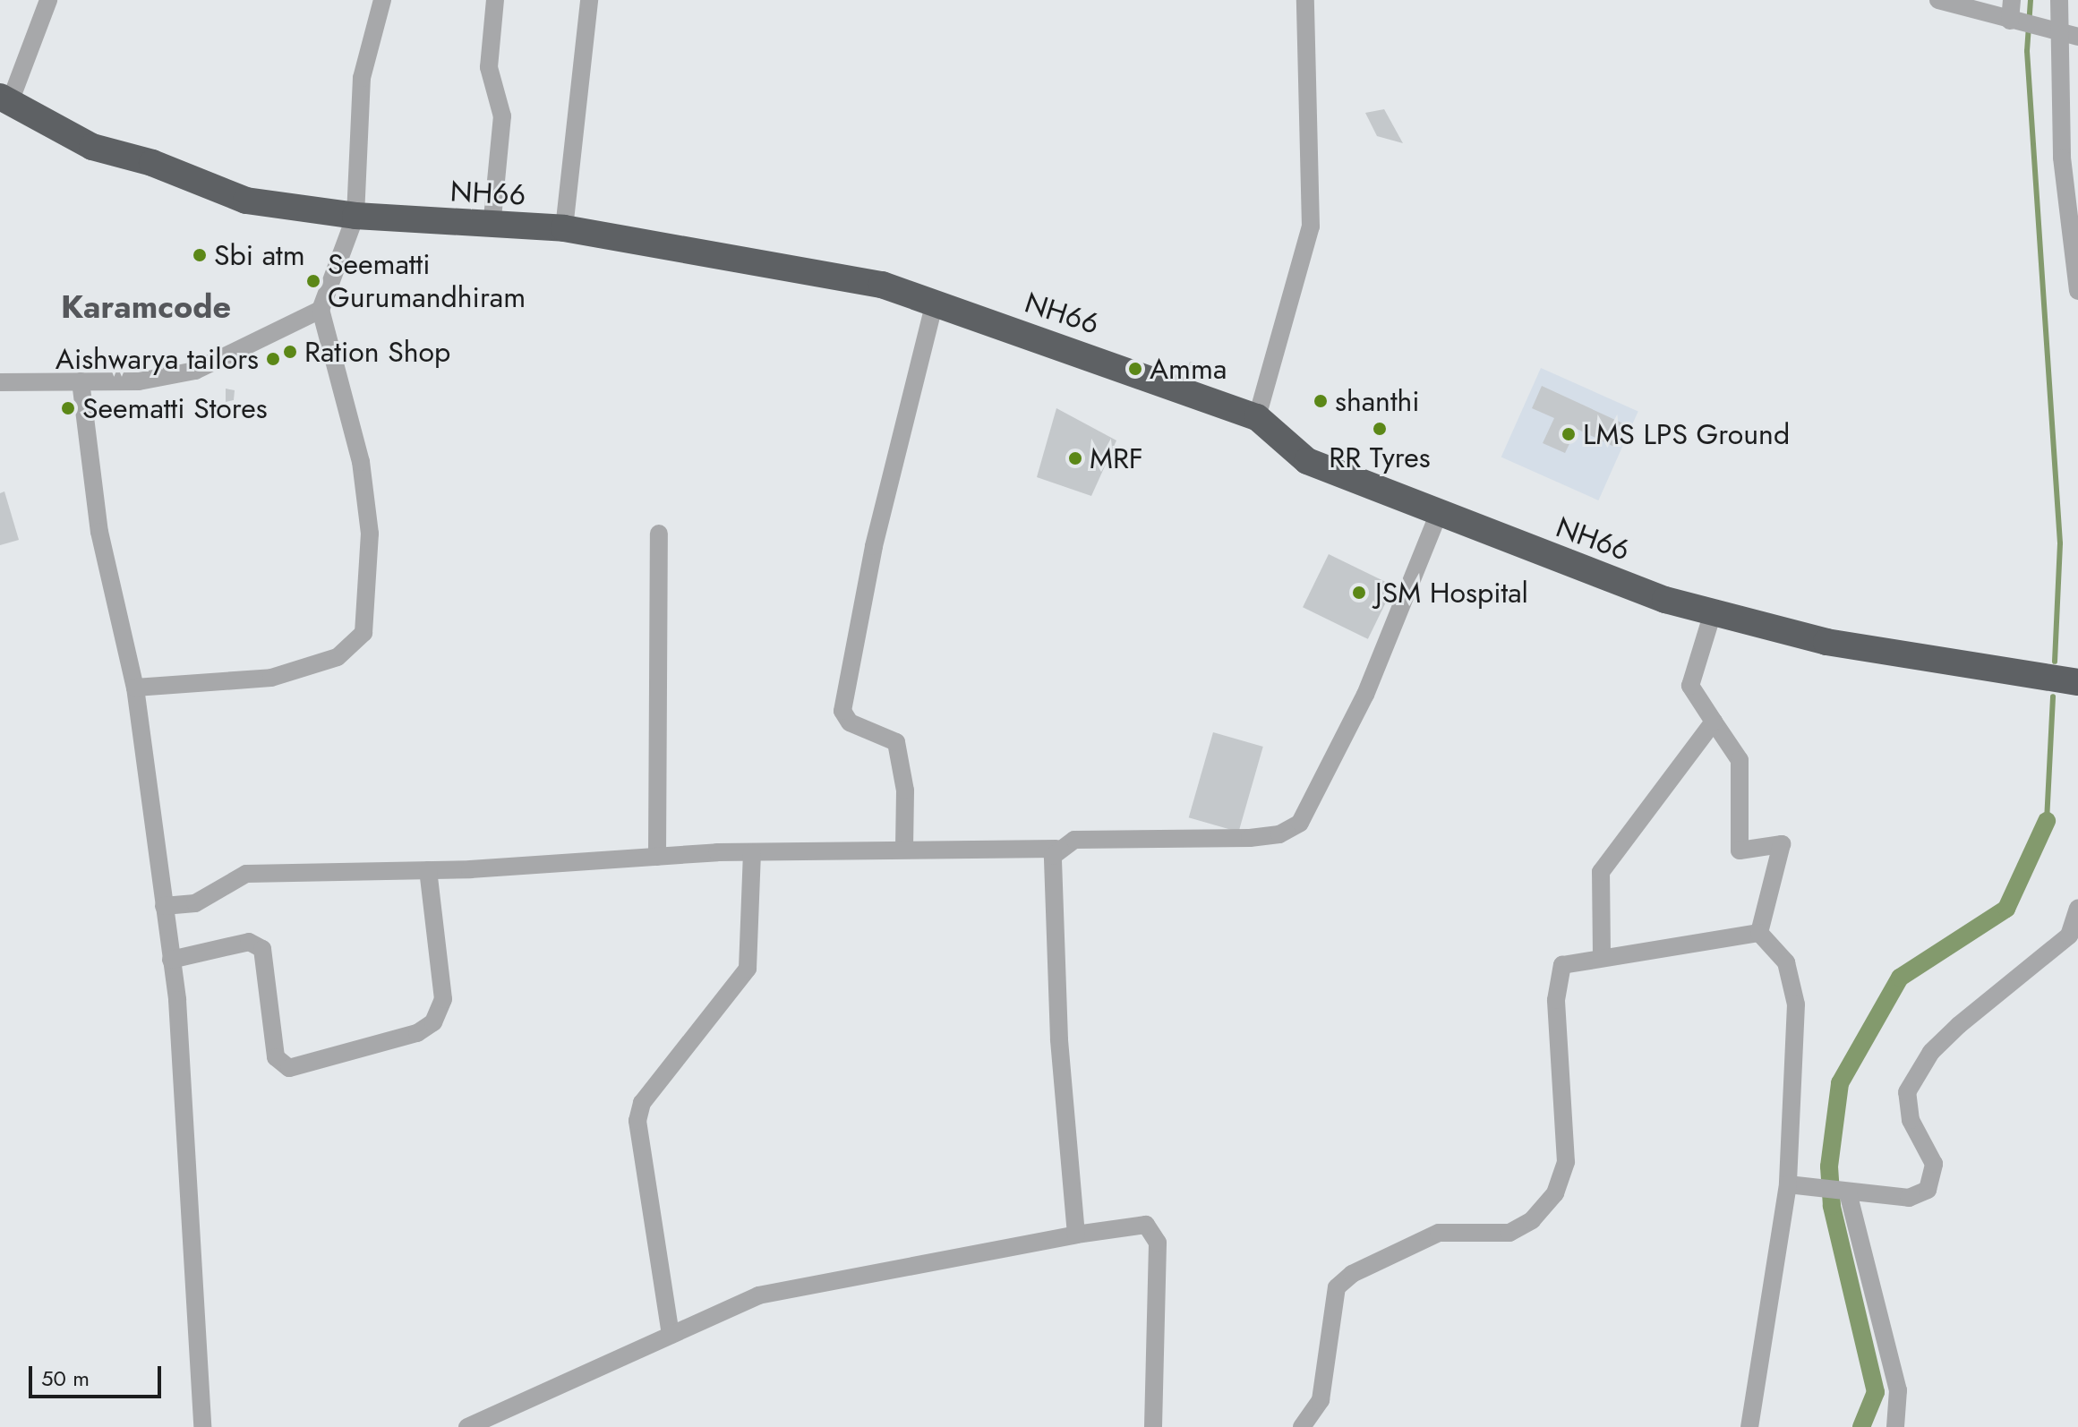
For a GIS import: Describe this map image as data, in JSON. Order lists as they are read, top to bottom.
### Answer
{
  "streets": {
    "highway": ["NH66"]
  },
  "districts": ["Karamcode"],
  "places": [
    "Sbi atm",
    "Seematti Gurumandhiram",
    "Ration Shop",
    "Aishwarya tailors",
    "Amma",
    "shanthi",
    "Seematti Stores",
    "RR Tyres",
    "LMS LPS Ground",
    "MRF",
    "JSM Hospital"
  ],
  "scale_bar": "50 m"
}
